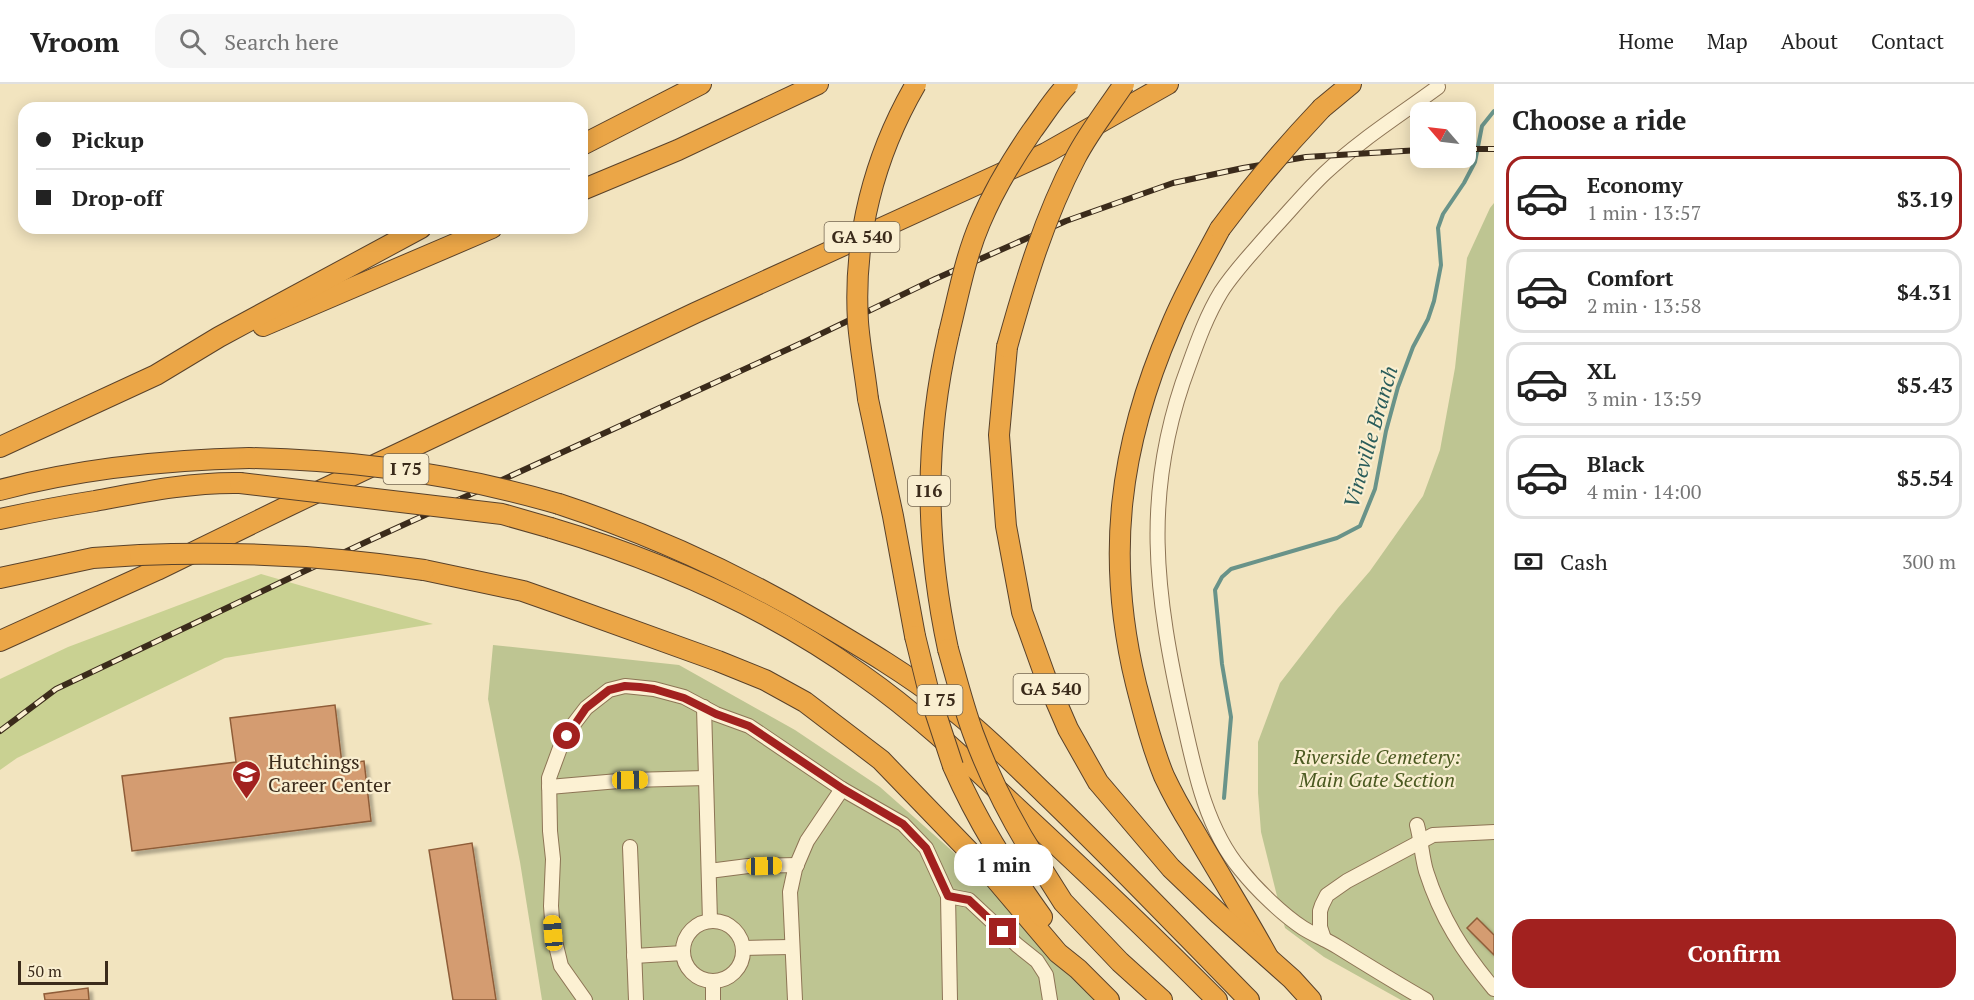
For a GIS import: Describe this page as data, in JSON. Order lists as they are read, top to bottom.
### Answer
{
  "streets": {
    "highway": ["GA 540", "I 75", "I16"]
  },
  "water": ["Vineville Branch"],
  "parks": ["Riverside Cemetery: Main Gate Section"],
  "places": {
    "school or university": ["Hutchings Career Center"]
  },
  "scale_bar": "50 m",
  "north": "top left",
  "page": {
    "header": "Vroom",
    "search": "Search here",
    "nav": [
      "Home",
      "Map",
      "About",
      "Contact"
    ],
    "heading": "Choose a ride",
    "banner": ["Pickup", "Drop-off"],
    "list": [
      {
        "name": "Economy",
        "note": "1 min · 13:57",
        "value": "$3.19"
      },
      {
        "name": "Comfort",
        "note": "2 min · 13:58",
        "value": "$4.31"
      },
      {
        "name": "XL",
        "note": "3 min · 13:59",
        "value": "$5.43"
      },
      {
        "name": "Black",
        "note": "4 min · 14:00",
        "value": "$5.54"
      }
    ],
    "pay": ["Cash", "300 m"],
    "bubble": "1 min",
    "buttons": "Confirm",
    "scale": "50 m"
  }
}
